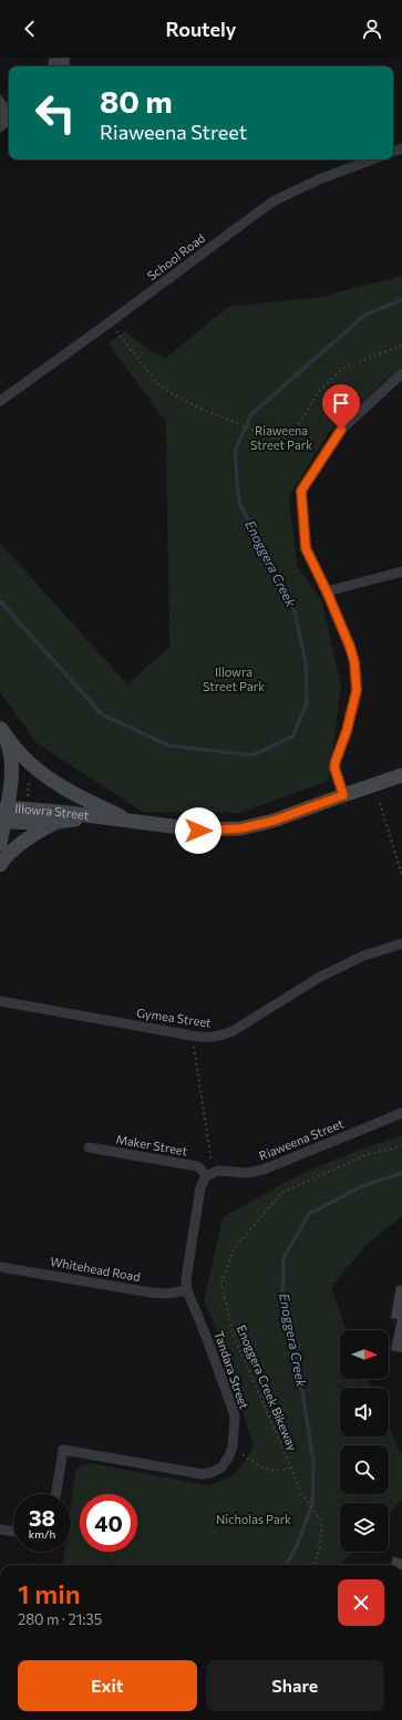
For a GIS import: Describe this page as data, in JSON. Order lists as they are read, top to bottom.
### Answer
{
  "streets": {
    "street": [
      "School Road",
      "Illowra Street",
      "Gymea Street",
      "Riaweena Street",
      "Maker Street",
      "Whitehead Road",
      "Tandara Street"
    ],
    "path": ["Enoggera Creek Bikeway"]
  },
  "crossings": [
    ["Riaweena Street", "Maker Street"],
    ["Riaweena Street", "Tandara Street"],
    ["Maker Street", "Tandara Street"],
    ["Whitehead Road", "Tandara Street"]
  ],
  "water": ["Enoggera Creek"],
  "parks": ["Riaweena Street Park", "Illowra Street Park", "Nicholas Park"],
  "north": "right",
  "page": {
    "header": "Routely",
    "turn": ["80 m", "Riaweena Street"],
    "speed": "38 km/h",
    "limit": "40",
    "heading": ["1 min", "280 m · 21:35"],
    "buttons": ["Exit", "Share"]
  }
}
